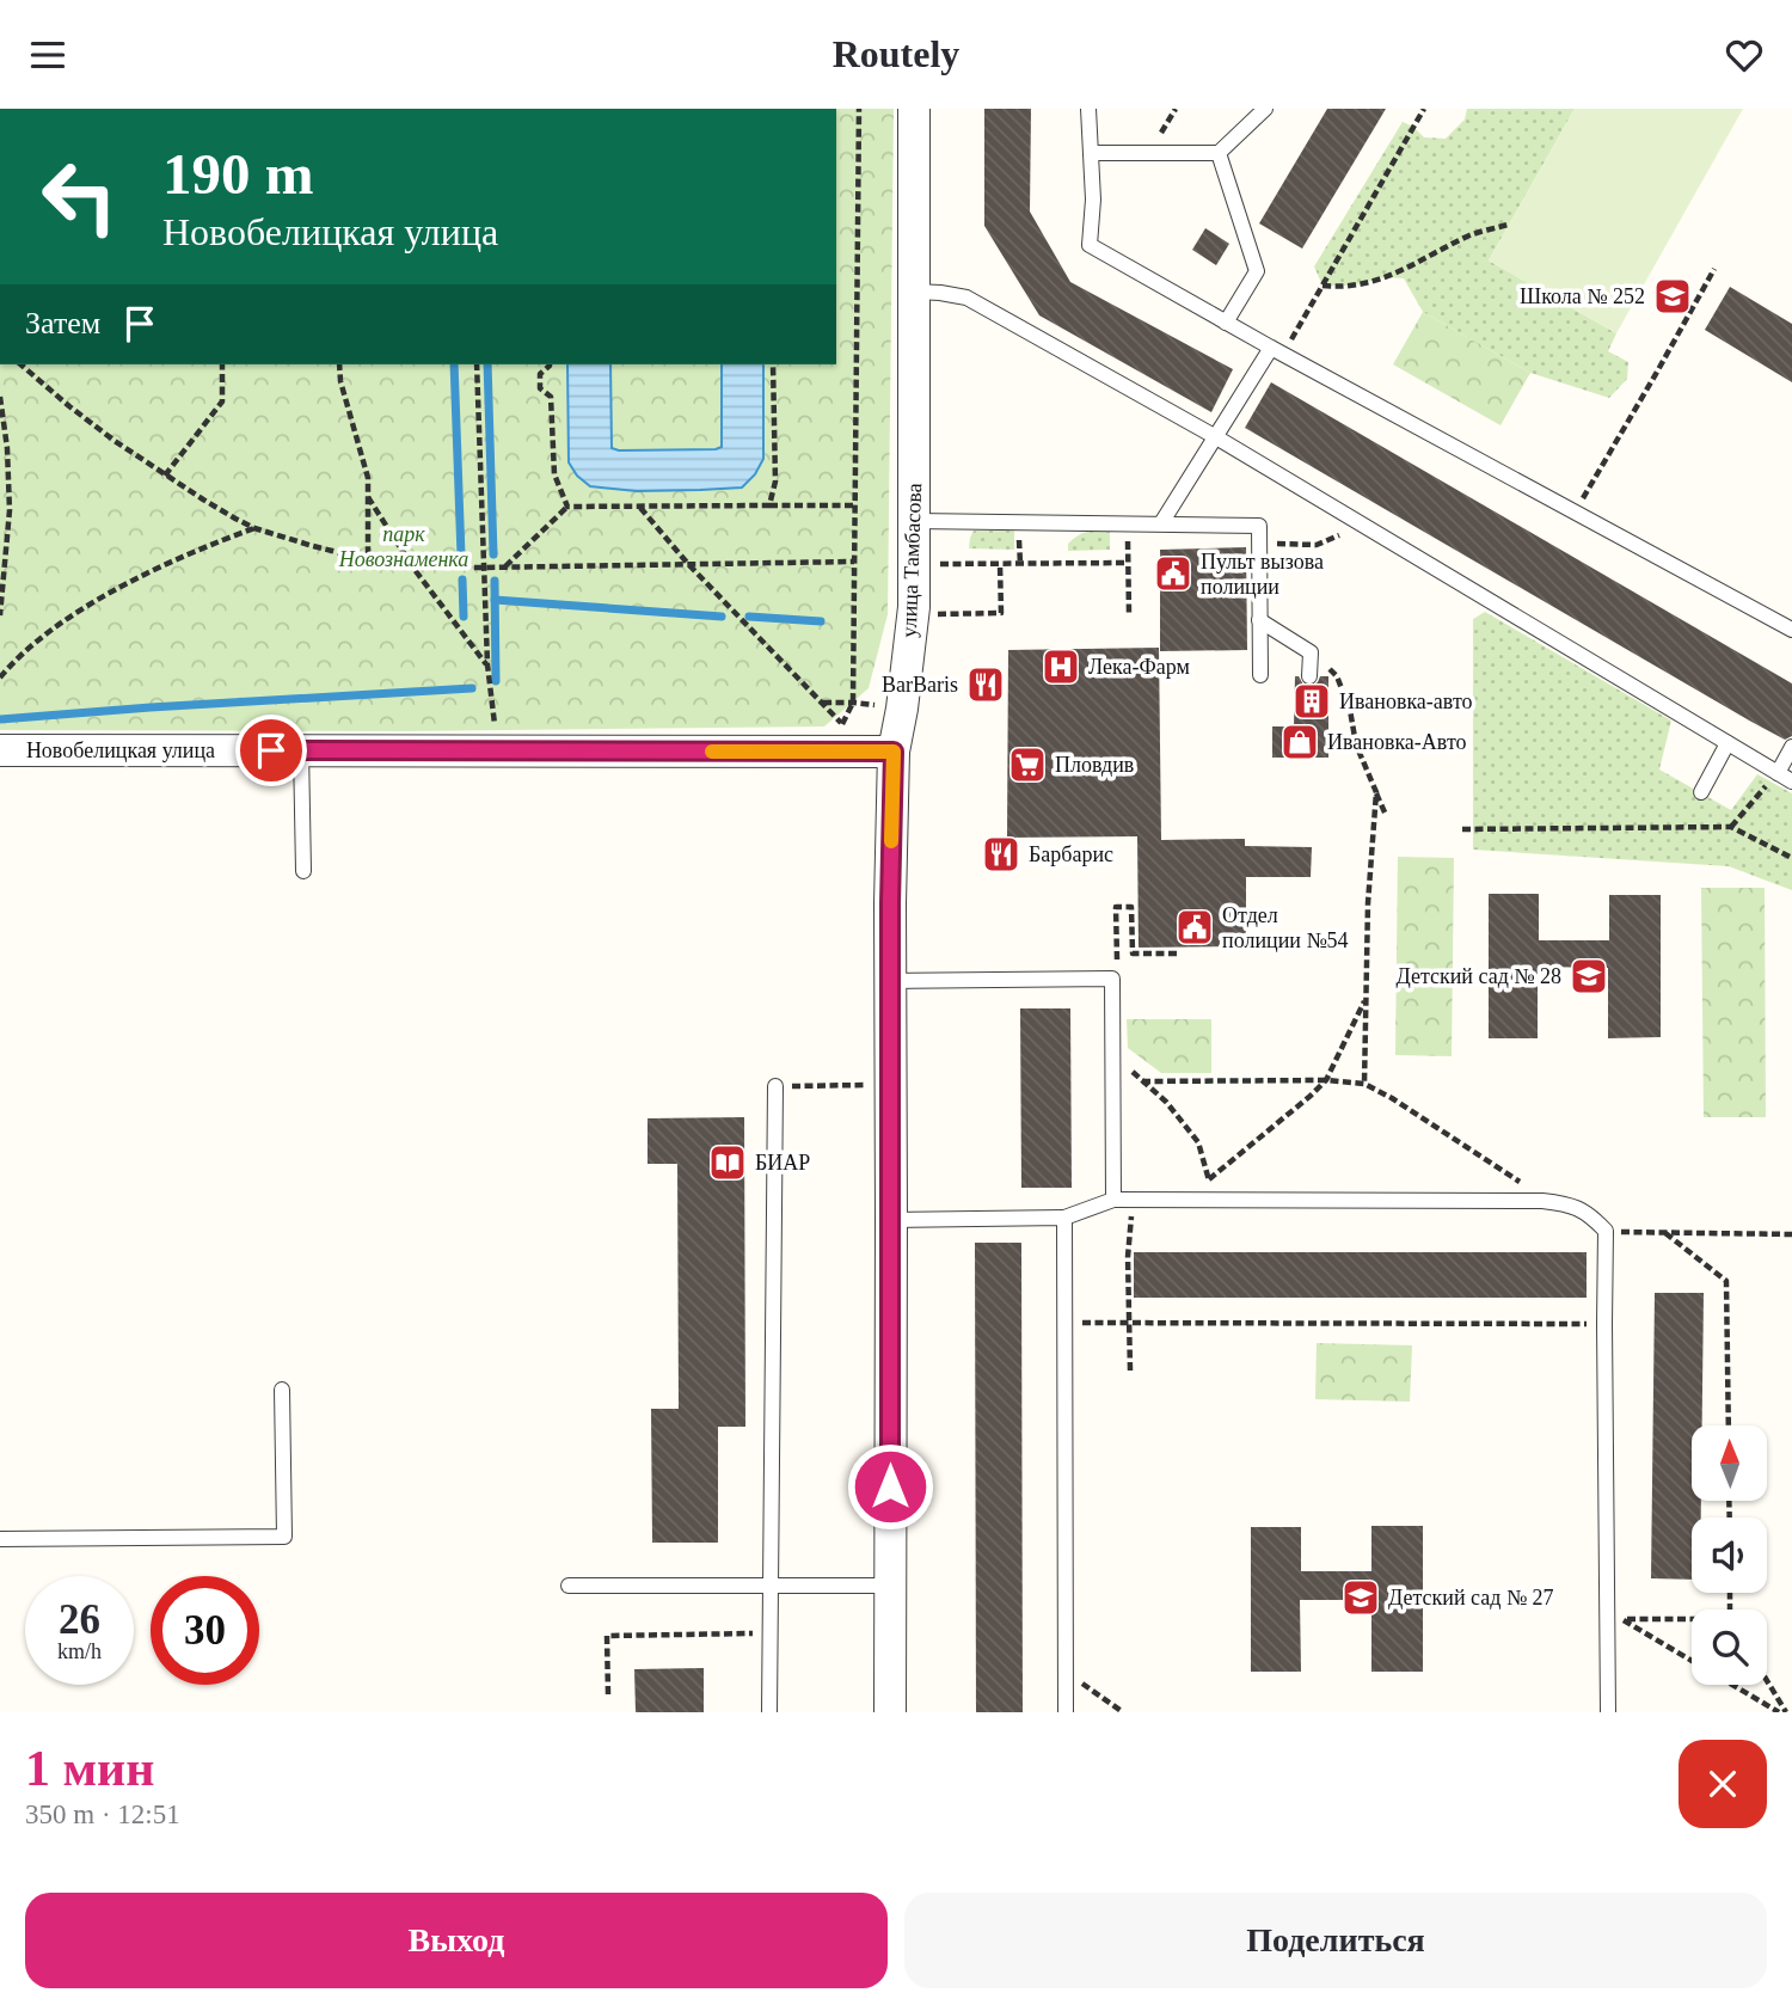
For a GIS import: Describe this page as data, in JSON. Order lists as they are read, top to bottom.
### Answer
{
  "streets": {
    "street": ["улица Тамбасова", "Новобелицкая улица"]
  },
  "crossings": [
    ["улица Тамбасова", "Новобелицкая улица"]
  ],
  "parks": ["парк Новознаменка"],
  "places": {
    "school or university": ["Школа № 252", "Детский сад № 28", "Детский сад № 27"],
    "public building": ["Пульт вызова полиции", "Отдел полиции №54"],
    "hospital": ["Лека-Фарм"],
    "restaurant": ["BarBaris", "Барбарис"],
    "building": ["Ивановка-авто"],
    "shop": ["Ивановка-Авто"],
    "supermarket": ["Пловдив"],
    "library": ["БИАР"]
  },
  "north": "top",
  "page": {
    "header": "Routely",
    "turn": ["190 m", "Новобелицкая улица"],
    "then": "Затем",
    "speed": "26 km/h",
    "limit": "30",
    "heading": ["1 мин", "350 m · 12:51"],
    "buttons": ["Выход", "Поделиться"]
  }
}
